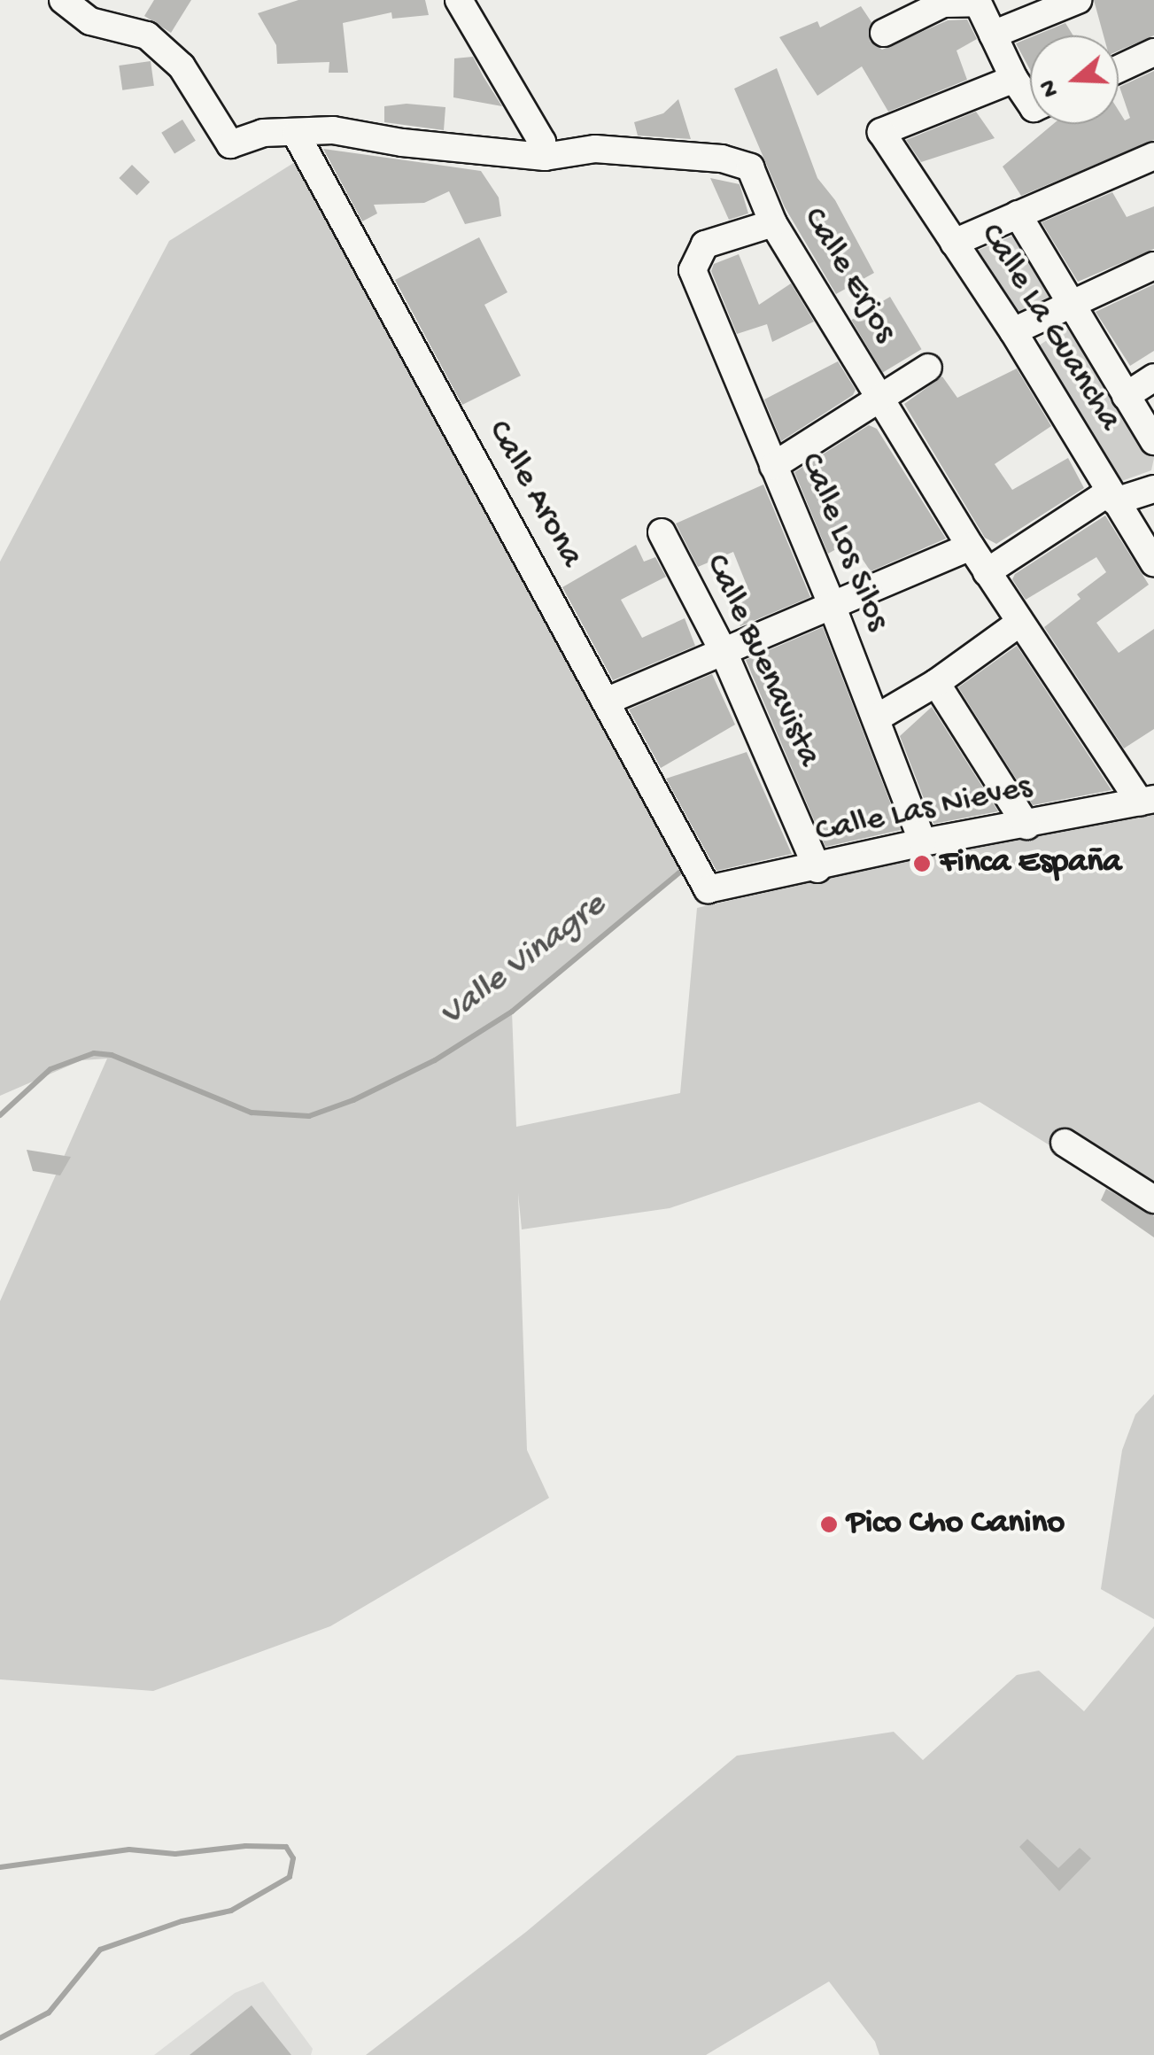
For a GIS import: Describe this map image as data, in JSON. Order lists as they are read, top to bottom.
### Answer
{
  "streets": {
    "street": [
      "Calle Erjos",
      "Calle La Guancha",
      "Calle Arona",
      "Calle Los Silos",
      "Calle Buenavista",
      "Calle Las Nieves"
    ]
  },
  "crossings": [
    ["Calle Erjos", "Calle Arona"],
    ["Calle Erjos", "Calle Los Silos"],
    ["Calle Erjos", "Calle Las Nieves"],
    ["Calle Arona", "Calle Las Nieves"],
    ["Calle Los Silos", "Calle Las Nieves"],
    ["Calle Buenavista", "Calle Las Nieves"]
  ],
  "water": ["Valle Vinagre"],
  "places": ["Finca España", "Pico Cho Canino"],
  "north": "left"
}
